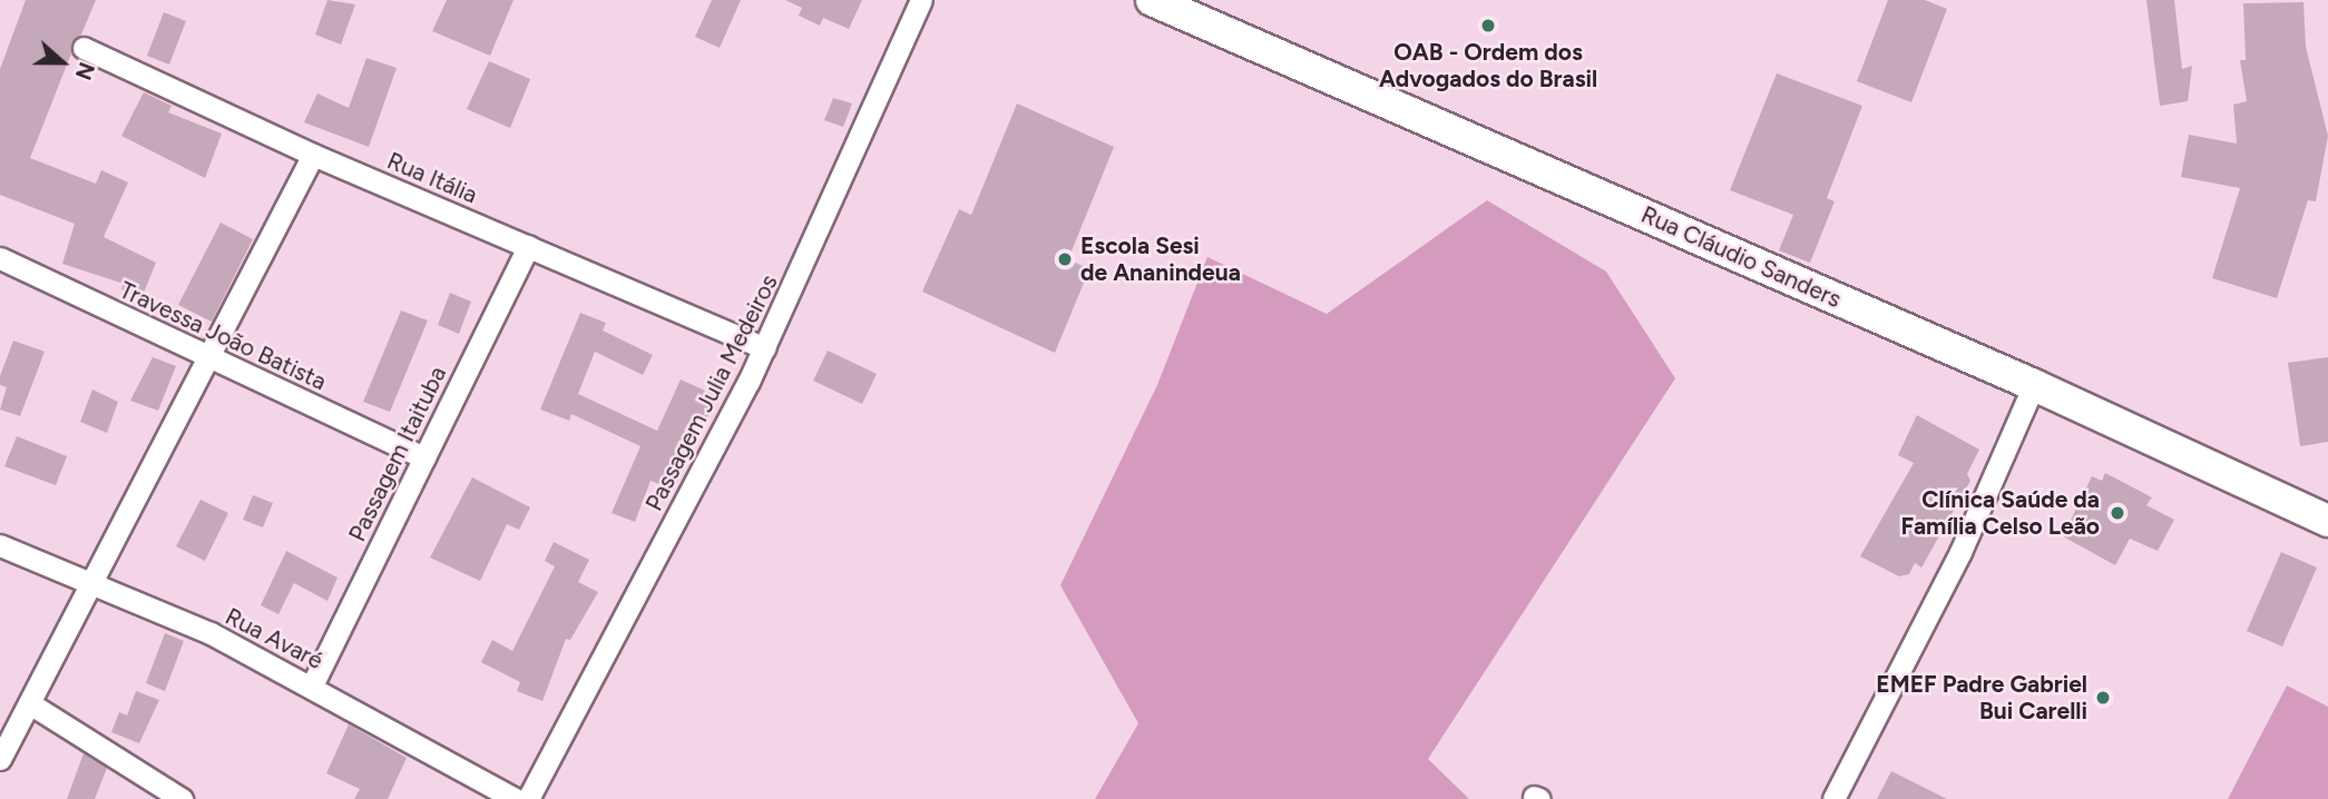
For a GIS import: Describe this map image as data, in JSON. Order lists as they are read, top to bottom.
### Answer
{
  "streets": {
    "main road": ["Rua Cláudio Sanders"],
    "street": [
      "Rua Itália",
      "Travessa João Batista",
      "Passagem Julia Medeiros",
      "Passagem Itaituba",
      "Rua Avaré"
    ]
  },
  "crossings": [
    ["Rua Itália", "Passagem Julia Medeiros"],
    ["Rua Itália", "Passagem Itaituba"],
    ["Travessa João Batista", "Passagem Itaituba"],
    ["Passagem Itaituba", "Rua Avaré"]
  ],
  "places": [
    "OAB - Ordem dos Advogados do Brasil",
    "Escola Sesi de Ananindeua",
    "Clínica Saúde da Família Celso Leão",
    "EMEF Padre Gabriel Bui Carelli"
  ],
  "north": "right"
}
